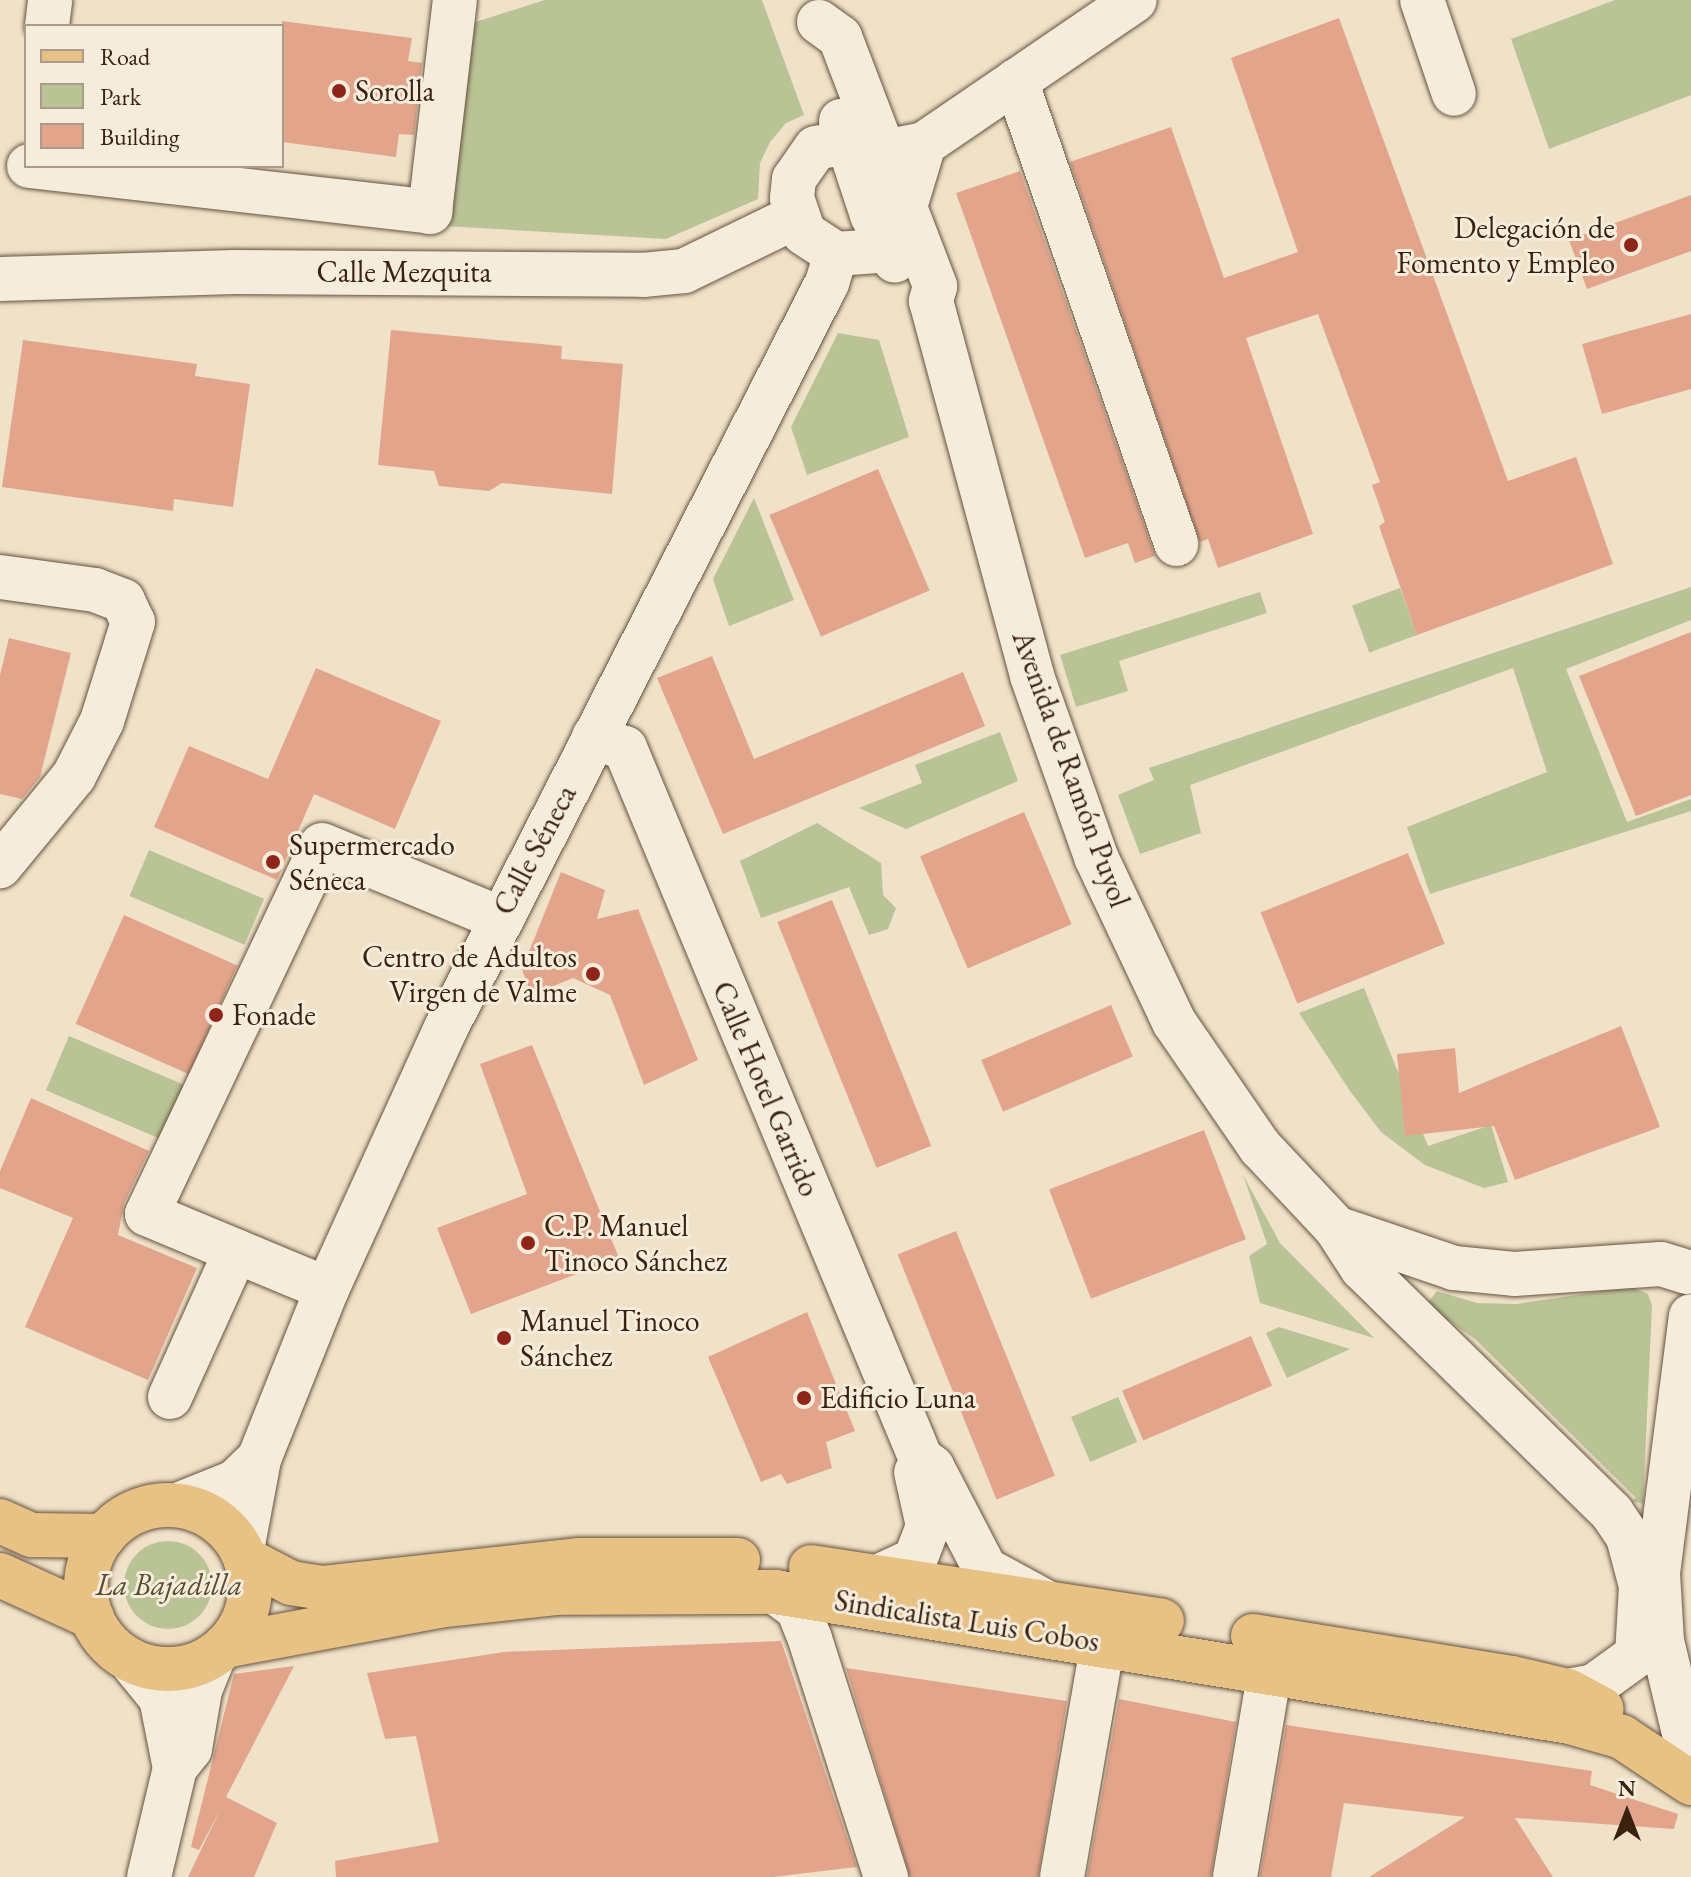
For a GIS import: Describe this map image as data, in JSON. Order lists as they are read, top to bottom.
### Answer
{
  "streets": {
    "main road": ["Sindicalista Luis Cobos"],
    "street": [
      "Calle Mezquita",
      "Avenida de Ramón Puyol",
      "Calle Séneca",
      "Calle Hotel Garrido"
    ]
  },
  "crossings": [
    ["Calle Mezquita", "Avenida de Ramón Puyol"],
    ["Calle Mezquita", "Calle Séneca"],
    ["Avenida de Ramón Puyol", "Calle Séneca"],
    ["Avenida de Ramón Puyol", "Sindicalista Luis Cobos"],
    ["Calle Séneca", "Calle Hotel Garrido"],
    ["Calle Séneca", "Sindicalista Luis Cobos"],
    ["Calle Hotel Garrido", "Sindicalista Luis Cobos"]
  ],
  "parks": ["La Bajadilla"],
  "places": [
    "Sorolla",
    "Delegación de Fomento y Empleo",
    "Supermercado Séneca",
    "Centro de Adultos Virgen de Valme",
    "Fonade",
    "C.P. Manuel Tinoco Sánchez",
    "Manuel Tinoco Sánchez",
    "Edificio Luna"
  ],
  "legend": ["Road", "Park", "Building"],
  "north": "top"
}
